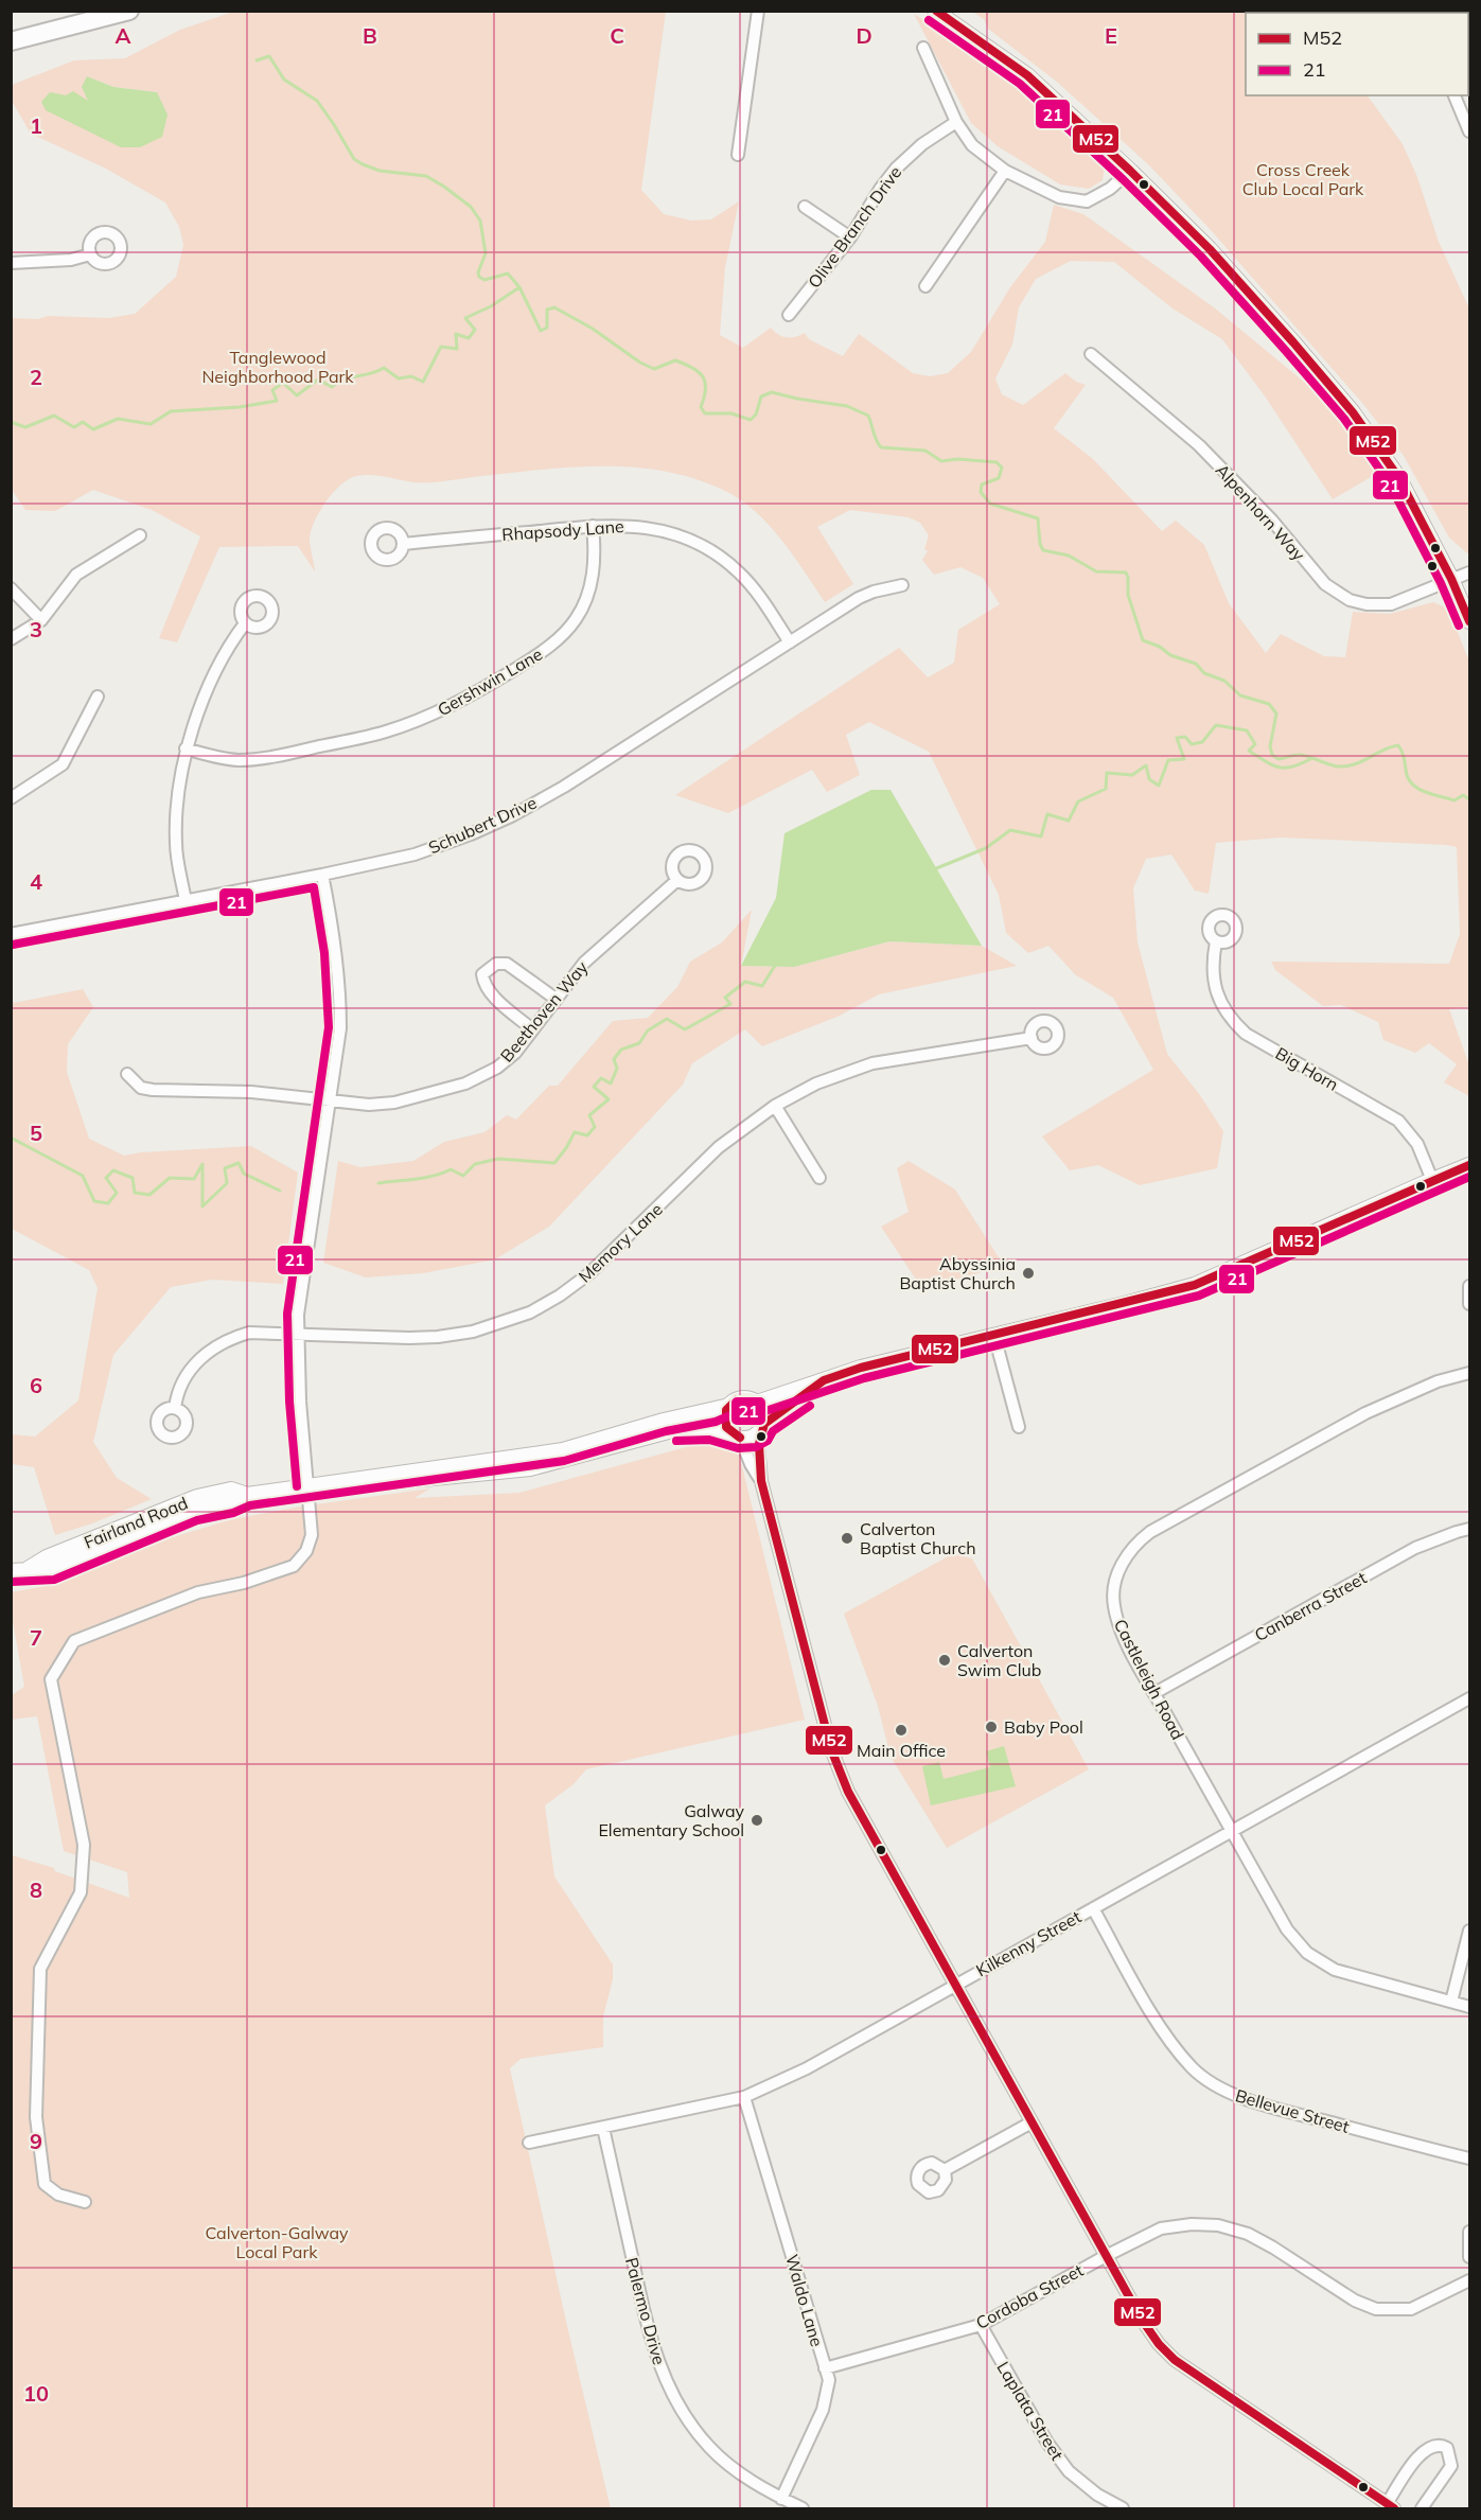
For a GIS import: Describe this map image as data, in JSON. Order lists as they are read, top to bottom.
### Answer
{
  "streets": {
    "main road": ["Fairland Road"],
    "street": [
      "Olive Branch Drive",
      "Alpenhorn Way",
      "Rhapsody Lane",
      "Gershwin Lane",
      "Schubert Drive",
      "Beethoven Way",
      "Big Horn",
      "Memory Lane",
      "Canberra Street",
      "Castleleigh Road",
      "Kilkenny Street",
      "Bellevue Street",
      "Cordoba Street",
      "Waldo Lane",
      "Palermo Drive",
      "Laplata Street"
    ]
  },
  "crossings": [
    ["Rhapsody Lane", "Gershwin Lane"],
    ["Rhapsody Lane", "Schubert Drive"],
    ["Canberra Street", "Castleleigh Road"],
    ["Castleleigh Road", "Kilkenny Street"],
    ["Kilkenny Street", "Bellevue Street"],
    ["Kilkenny Street", "Waldo Lane"],
    ["Kilkenny Street", "Palermo Drive"],
    ["Cordoba Street", "Waldo Lane"],
    ["Cordoba Street", "Laplata Street"],
    ["Waldo Lane", "Palermo Drive"]
  ],
  "parks": ["Cross Creek Club Local Park", "Tanglewood Neighborhood Park", "Calverton-Galway Local Park"],
  "places": [
    "Abyssinia Baptist Church",
    "Calverton Baptist Church",
    "Calverton Swim Club",
    "Baby Pool",
    "Main Office",
    "Galway Elementary School"
  ],
  "lines": ["transit line M52", "transit line 21"],
  "legend": ["M52", "21"],
  "grid": {
    "columns": [
      "A",
      "B",
      "C",
      "D",
      "E"
    ],
    "rows": [
      "1",
      "2",
      "3",
      "4",
      "5",
      "6",
      "7",
      "8",
      "9",
      "10"
    ]
  }
}
